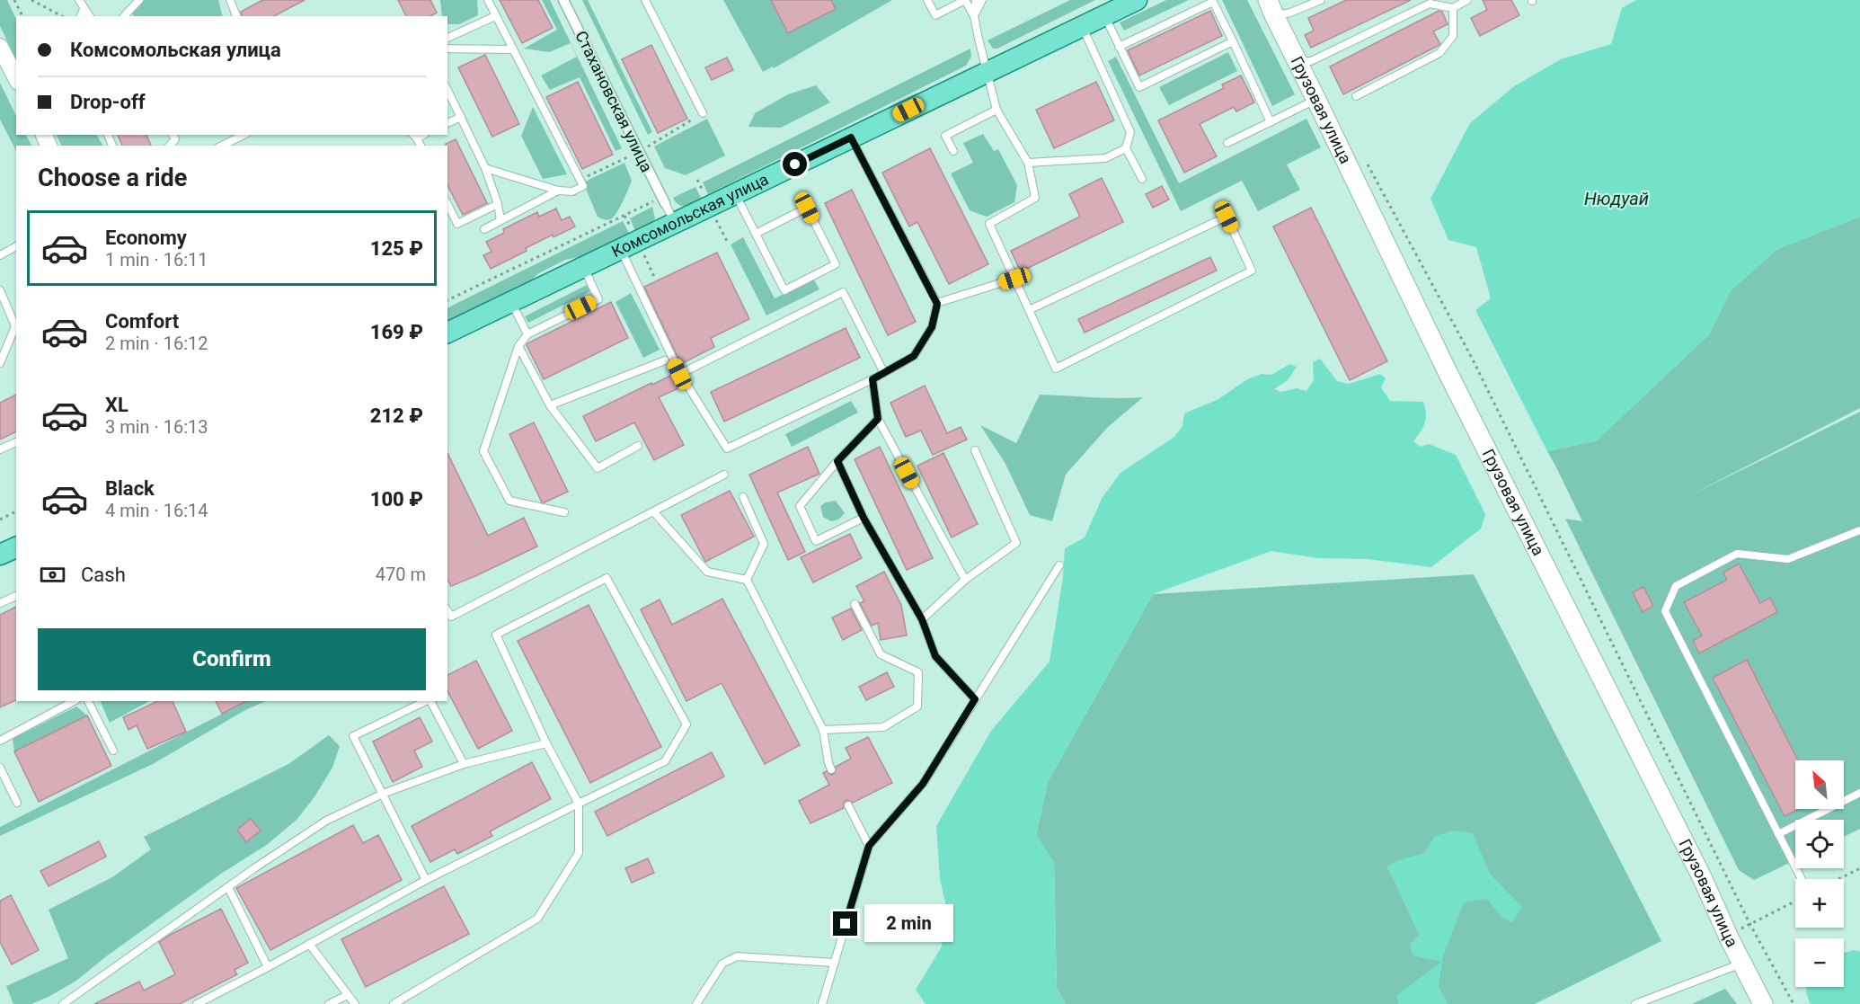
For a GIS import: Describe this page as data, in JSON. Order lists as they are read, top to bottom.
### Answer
{
  "streets": {
    "main road": ["Грузовая улица", "Комсомольская улица"],
    "street": ["Стахановская улица"]
  },
  "water": ["Нюдуай"],
  "north": "top left",
  "page": {
    "banner": ["Комсомольская улица", "Drop-off"],
    "heading": "Choose a ride",
    "list": [
      {
        "name": "Economy",
        "note": "1 min · 16:11",
        "value": "125 ₽"
      },
      {
        "name": "Comfort",
        "note": "2 min · 16:12",
        "value": "169 ₽"
      },
      {
        "name": "XL",
        "note": "3 min · 16:13",
        "value": "212 ₽"
      },
      {
        "name": "Black",
        "note": "4 min · 16:14",
        "value": "100 ₽"
      }
    ],
    "pay": ["Cash", "470 m"],
    "buttons": "Confirm",
    "map_buttons": ["+", "−"],
    "bubble": "2 min"
  }
}
